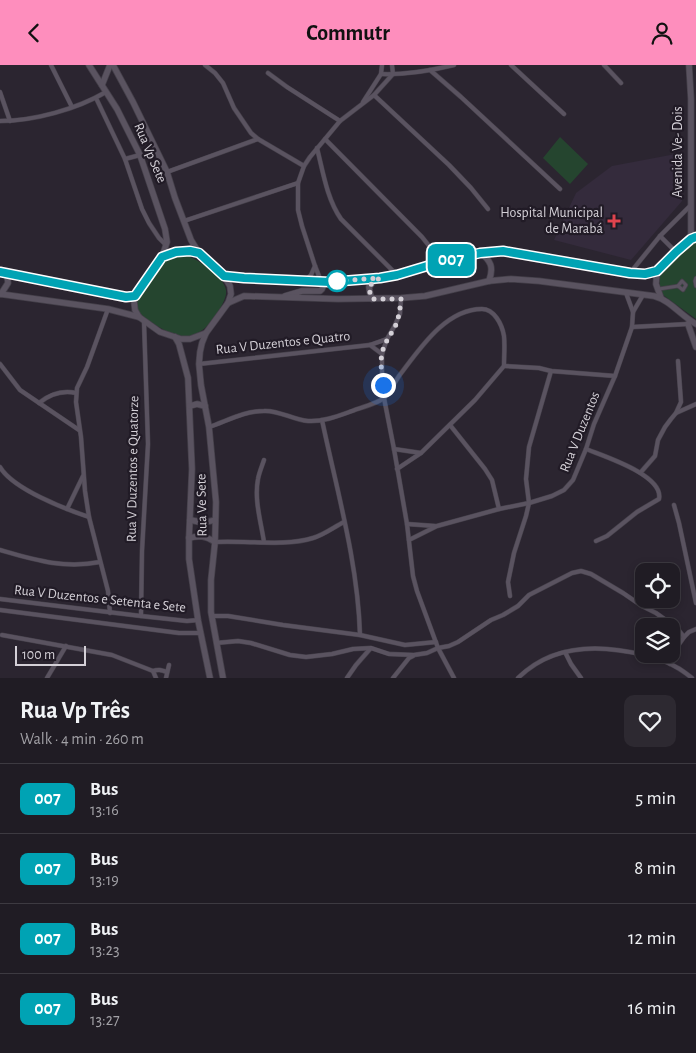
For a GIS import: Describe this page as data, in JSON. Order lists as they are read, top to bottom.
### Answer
{
  "streets": {
    "main road": ["Avenida Ve- Dois", "Rua Vp Sete", "Rua Ve Sete"],
    "street": [
      "Rua V Duzentos e Quatro",
      "Rua V Duzentos",
      "Rua V Duzentos e Quatorze",
      "Rua V Duzentos e Setenta e Sete"
    ]
  },
  "crossings": [
    ["Rua Vp Sete", "Rua V Duzentos e Quatorze"],
    ["Rua Vp Sete", "Rua Ve Sete"],
    ["Rua V Duzentos e Quatro", "Rua Ve Sete"],
    ["Rua V Duzentos e Quatorze", "Rua Ve Sete"],
    ["Rua V Duzentos e Quatorze", "Rua V Duzentos e Setenta e Sete"],
    ["Rua Ve Sete", "Rua V Duzentos e Setenta e Sete"]
  ],
  "places": {
    "health": ["Hospital Municipal de Marabá"]
  },
  "lines": ["bus line 007"],
  "scale_bar": "100 m",
  "page": {
    "header": "Commutr",
    "on_map": "007",
    "scale": "100 m",
    "heading": ["Rua Vp Três", "Walk · 4 min · 260 m"],
    "list": [
      {
        "mark": "007",
        "name": "Bus",
        "note": "13:16",
        "value": "5 min"
      },
      {
        "mark": "007",
        "name": "Bus",
        "note": "13:19",
        "value": "8 min"
      },
      {
        "mark": "007",
        "name": "Bus",
        "note": "13:23",
        "value": "12 min"
      },
      {
        "mark": "007",
        "name": "Bus",
        "note": "13:27",
        "value": "16 min"
      }
    ]
  }
}
